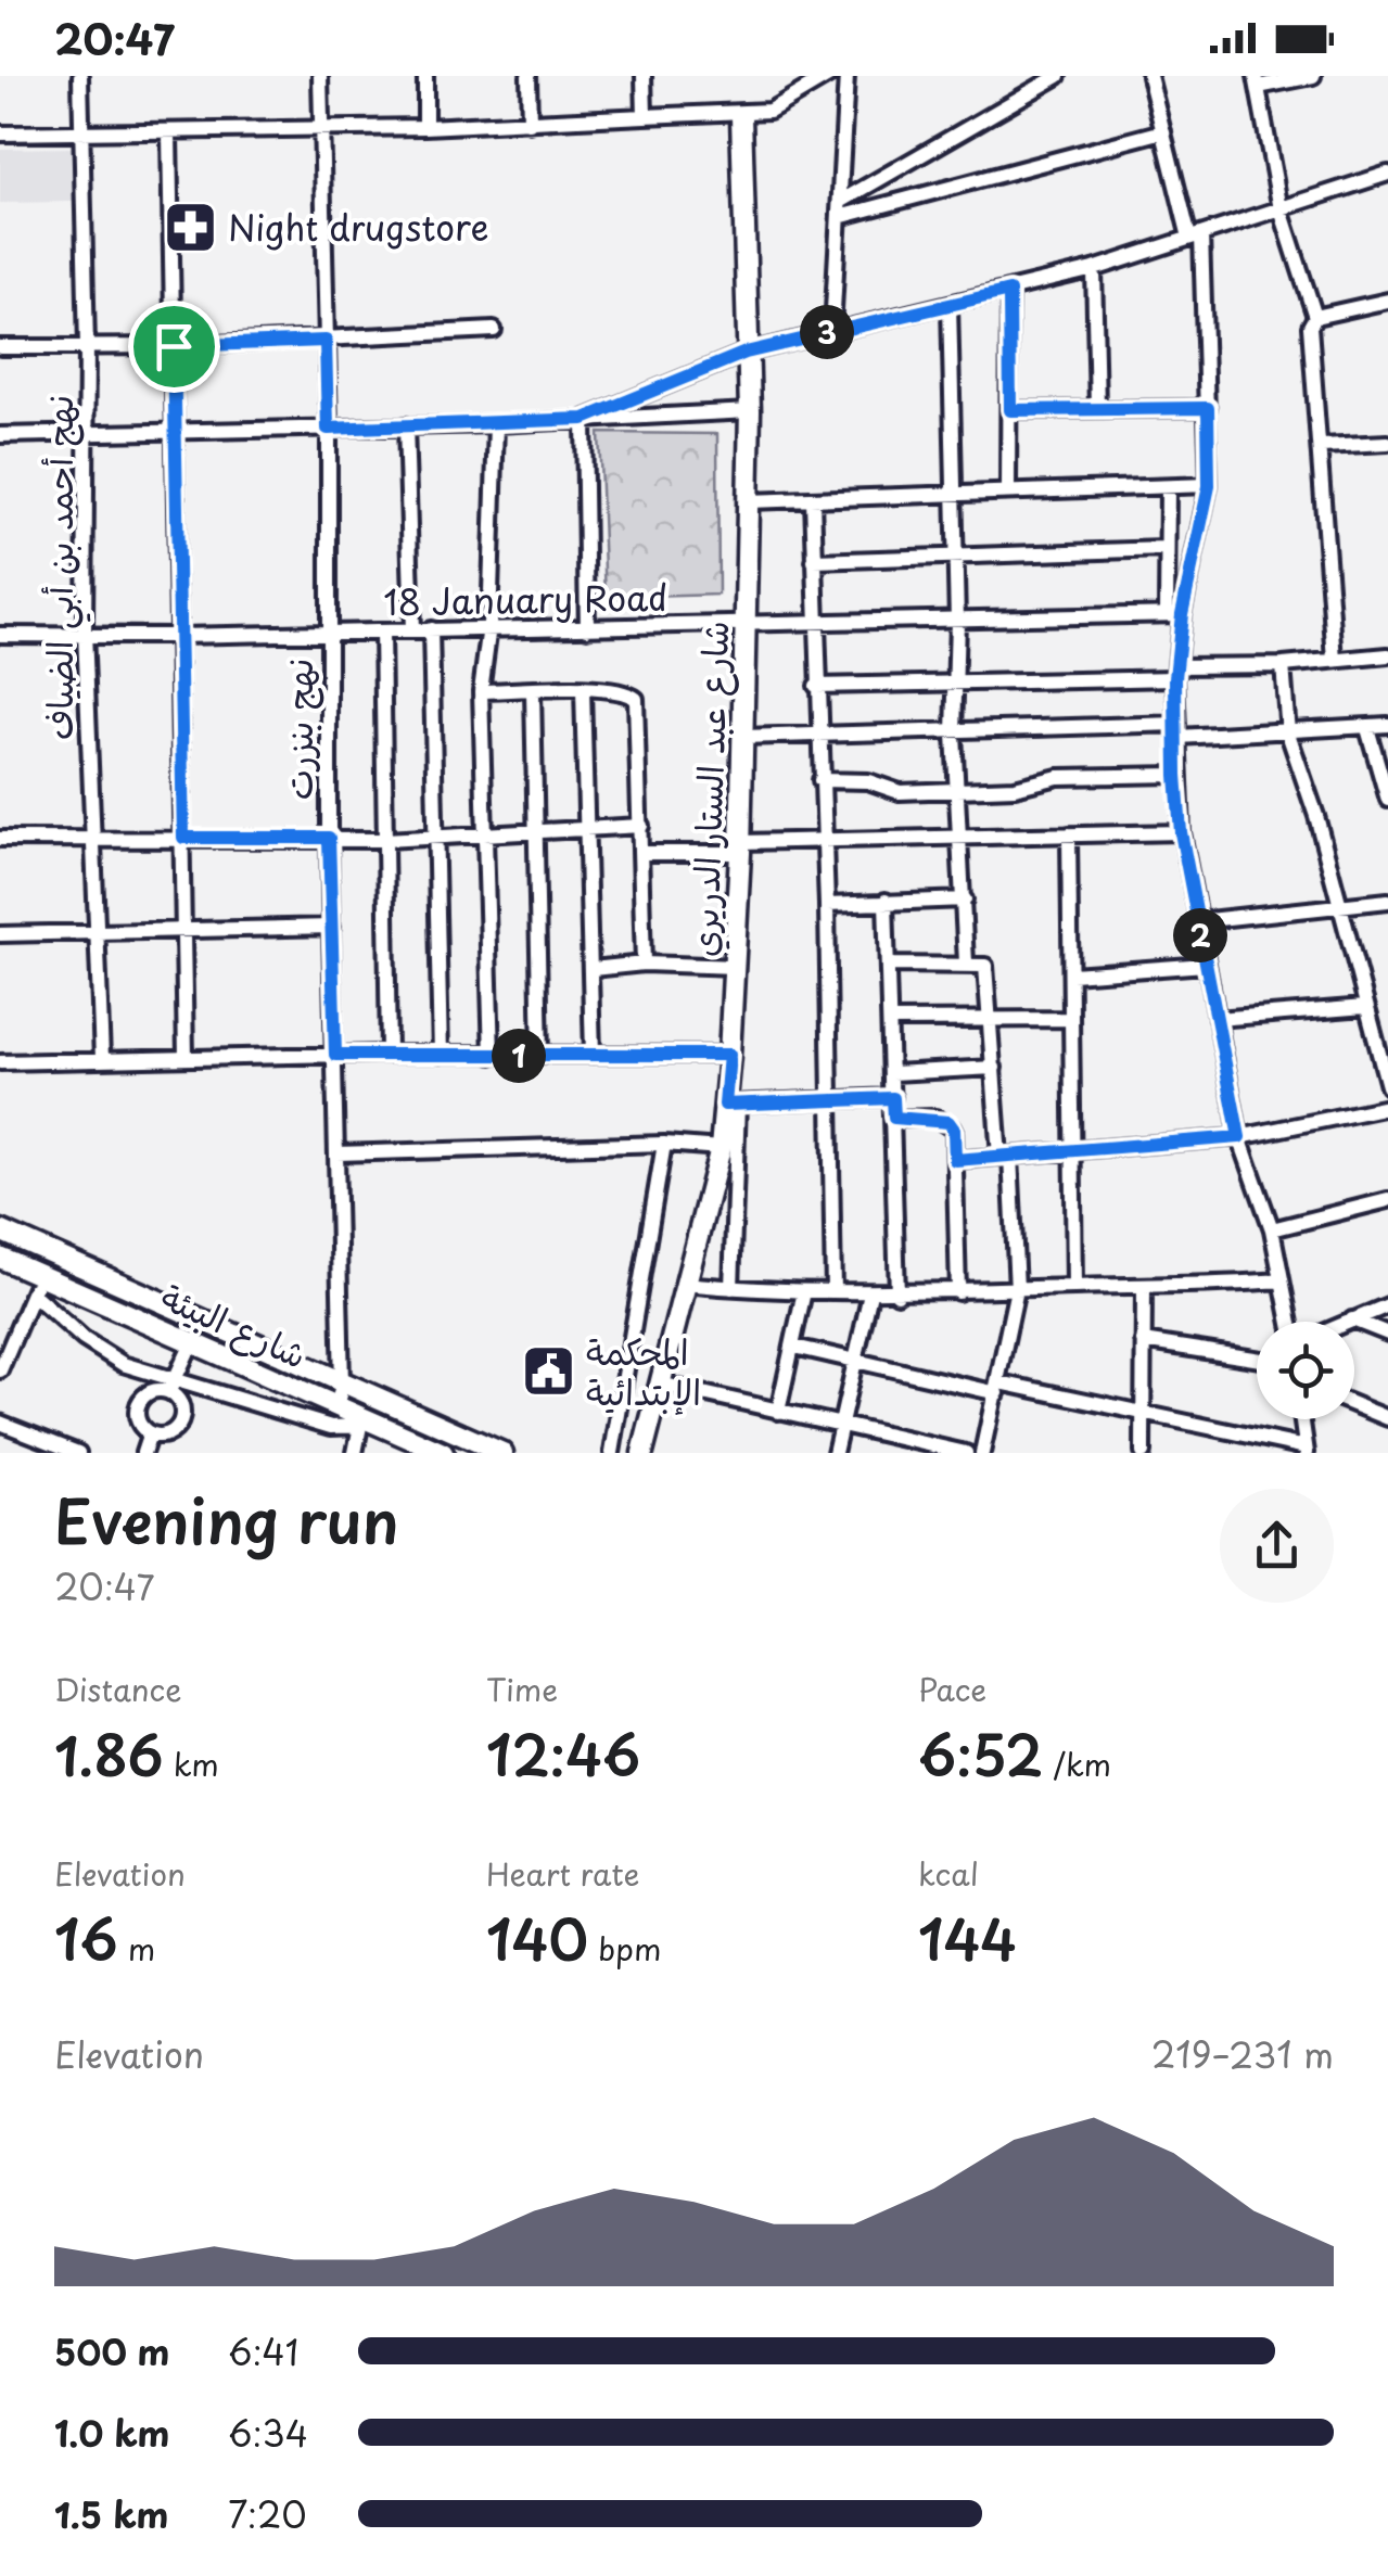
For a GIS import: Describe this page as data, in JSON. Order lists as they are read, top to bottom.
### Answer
{
  "streets": {
    "street": [
      "نهج أحمد بن أبي الضياف",
      "18 January Road",
      "نهج بنزرت",
      "شارع عبد الستار الدريري",
      "شارع البيئة"
    ]
  },
  "crossings": [
    ["نهج أحمد بن أبي الضياف", "18 January Road"],
    ["18 January Road", "نهج بنزرت"],
    ["18 January Road", "شارع عبد الستار الدريري"],
    ["نهج بنزرت", "شارع البيئة"]
  ],
  "places": {
    "pharmacy": ["Night drugstore"],
    "public building": ["المحكمة الإبتدائية"]
  },
  "page": {
    "status": "20:47",
    "pins": ["3", "2", "1"],
    "heading": ["Evening run", "20:47"],
    "stats": [
      ["Distance", "1.86 km"],
      ["Time", "12:46"],
      ["Pace", "6:52 /km"],
      ["Elevation", "16 m"],
      ["Heart rate", "140 bpm"],
      ["kcal", "144"]
    ],
    "chart": ["Elevation", "219–231 m"],
    "list": [
      {
        "name": "500 m",
        "note": "6:41"
      },
      {
        "name": "1.0 km",
        "note": "6:34"
      },
      {
        "name": "1.5 km",
        "note": "7:20"
      }
    ]
  }
}
